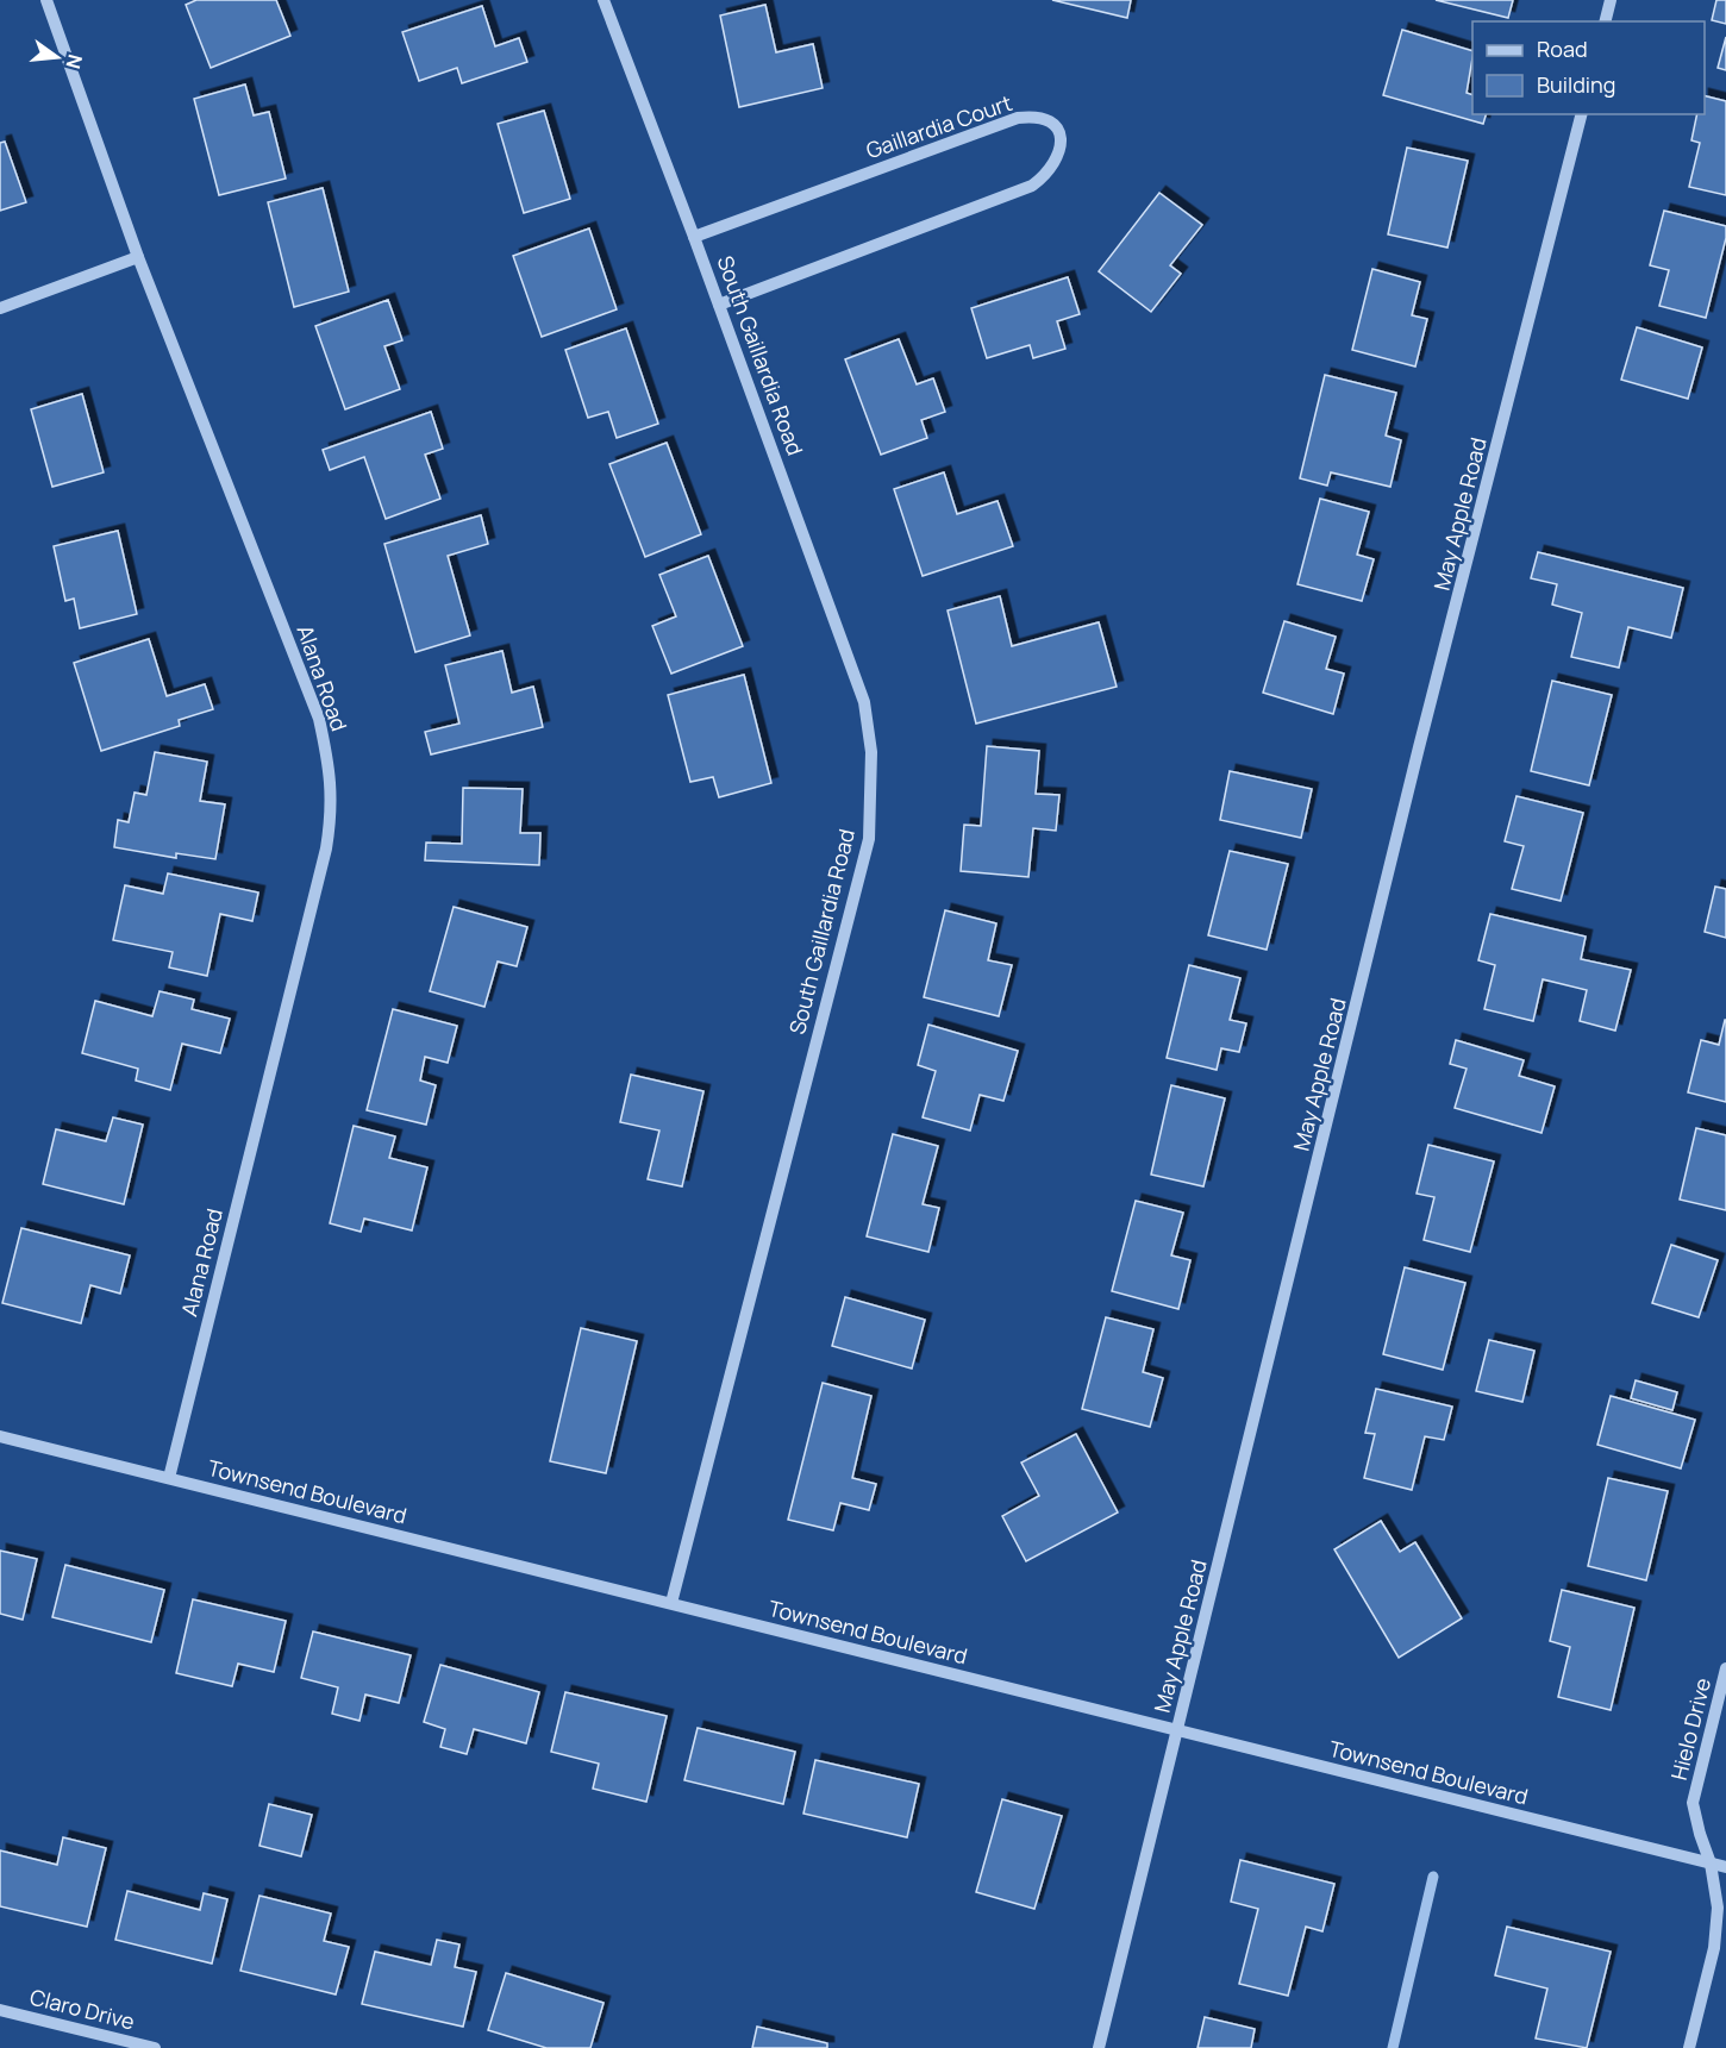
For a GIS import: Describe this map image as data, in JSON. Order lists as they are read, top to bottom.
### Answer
{
  "streets": {
    "street": [
      "Gaillardia Court",
      "South Gaillardia Road",
      "May Apple Road",
      "Alana Road",
      "Townsend Boulevard",
      "Hielo Drive",
      "Claro Drive"
    ]
  },
  "crossings": [
    ["Gaillardia Court", "South Gaillardia Road"],
    ["South Gaillardia Road", "Townsend Boulevard"],
    ["May Apple Road", "Townsend Boulevard"],
    ["Alana Road", "Townsend Boulevard"],
    ["Townsend Boulevard", "Hielo Drive"]
  ],
  "legend": ["Road", "Building"],
  "north": "right"
}
